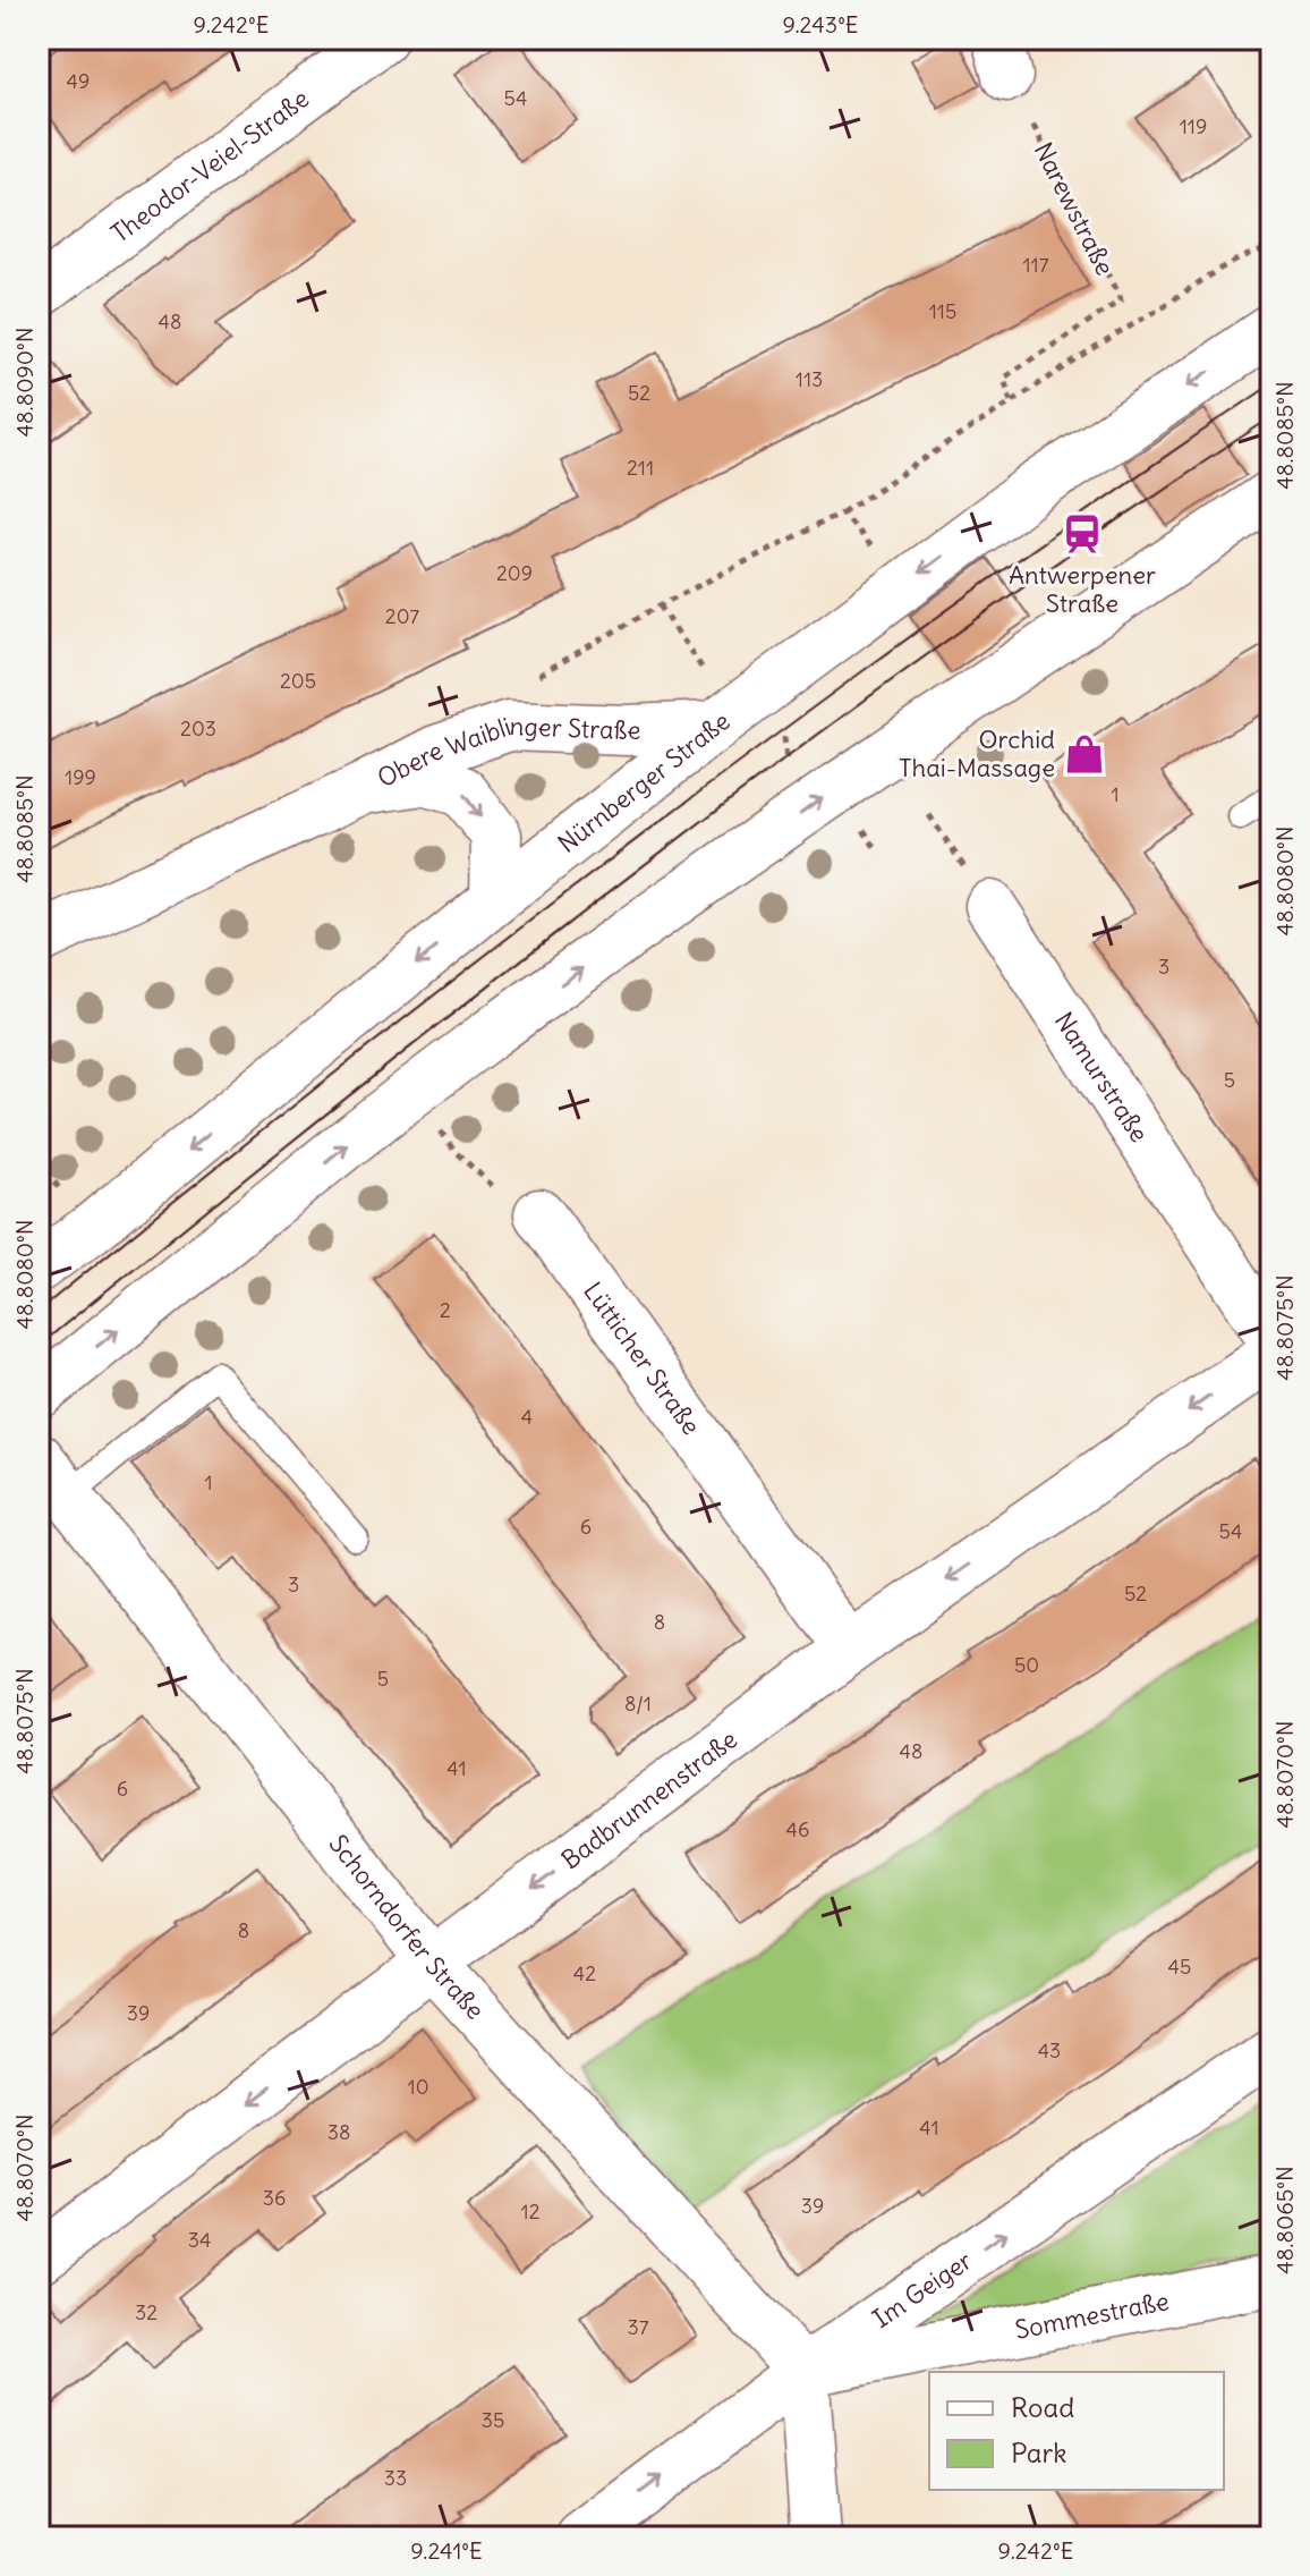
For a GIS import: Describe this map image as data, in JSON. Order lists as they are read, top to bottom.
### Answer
{
  "streets": {
    "street": [
      "Theodor-Veiel-Straße",
      "Obere Waiblinger Straße",
      "Nürnberger Straße",
      "Namurstraße",
      "Lütticher Straße",
      "Badbrunnenstraße",
      "Schorndorfer Straße",
      "Im Geiger",
      "Sommestraße"
    ],
    "path": ["Narewstraße"]
  },
  "crossings": [
    ["Obere Waiblinger Straße", "Nürnberger Straße"],
    ["Lütticher Straße", "Badbrunnenstraße"],
    ["Badbrunnenstraße", "Schorndorfer Straße"],
    ["Schorndorfer Straße", "Im Geiger"],
    ["Schorndorfer Straße", "Sommestraße"],
    ["Im Geiger", "Sommestraße"]
  ],
  "one_way": ["Badbrunnenstraße", "Im Geiger"],
  "places": {
    "station": ["Antwerpener Straße"],
    "shop": ["Orchid Thai-Massage"]
  },
  "house_numbers": [
    "49",
    "54",
    "119",
    "117",
    "115",
    "48",
    "113",
    "52",
    "211",
    "209",
    "207",
    "205",
    "203",
    "199",
    "1",
    "3",
    "5",
    "2",
    "4",
    "1",
    "6",
    "54",
    "3",
    "52",
    "8",
    "50",
    "5",
    "8/1",
    "48",
    "41",
    "6",
    "46",
    "8",
    "45",
    "42",
    "39",
    "43",
    "10",
    "41",
    "38",
    "36",
    "39",
    "12",
    "34",
    "32",
    "37",
    "35",
    "33"
  ],
  "legend": ["Road", "Park"],
  "coordinates": [
    "9.242°E",
    "9.243°E",
    "48.8090°N",
    "48.8085°N",
    "48.8080°N",
    "48.8075°N",
    "48.8070°N",
    "48.8065°N",
    "9.241°E"
  ]
}
